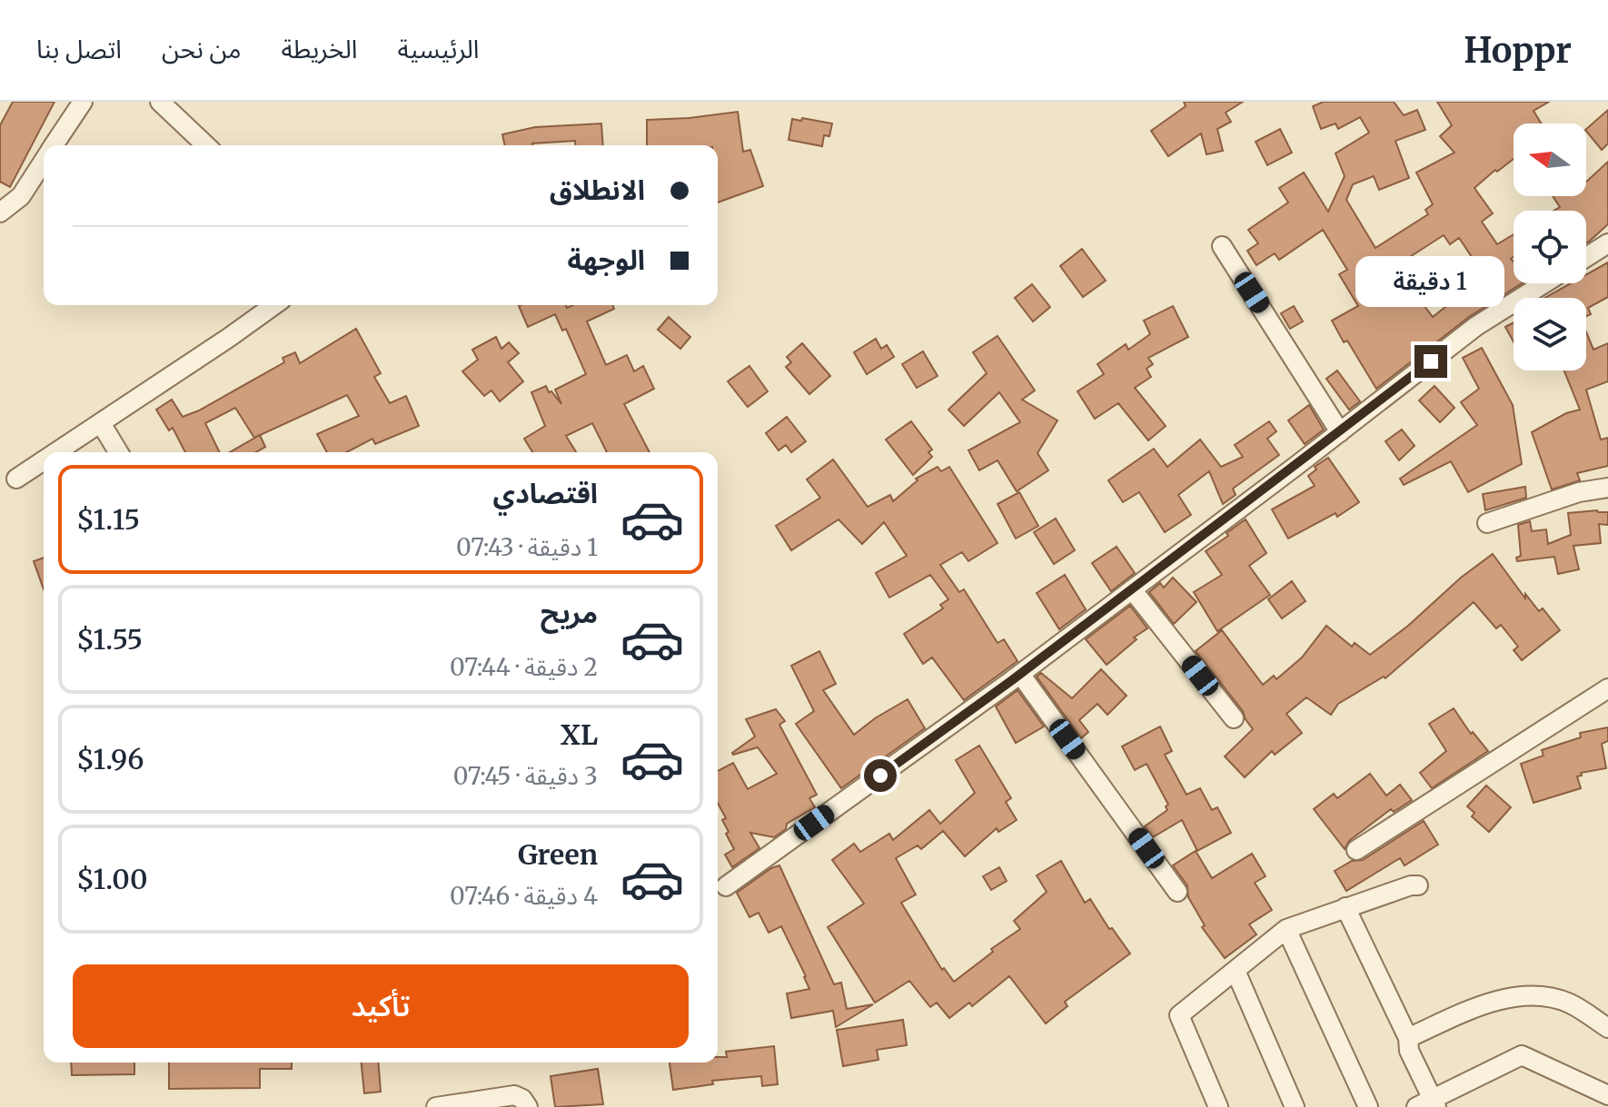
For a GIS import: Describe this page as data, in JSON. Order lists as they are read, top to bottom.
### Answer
{
  "north": "left",
  "page": {
    "header": "Hoppr",
    "nav": [
      "الرئيسية",
      "الخريطة",
      "من نحن",
      "اتصل بنا"
    ],
    "banner": ["الانطلاق", "الوجهة"],
    "bubble": "1 دقيقة",
    "list": [
      {
        "name": "اقتصادي",
        "note": "1 دقيقة · 07:43",
        "value": "$1.15"
      },
      {
        "name": "مريح",
        "note": "2 دقيقة · 07:44",
        "value": "$1.55"
      },
      {
        "name": "XL",
        "note": "3 دقيقة · 07:45",
        "value": "$1.96"
      },
      {
        "name": "Green",
        "note": "4 دقيقة · 07:46",
        "value": "$1.00"
      }
    ],
    "buttons": "تأكيد"
  }
}
